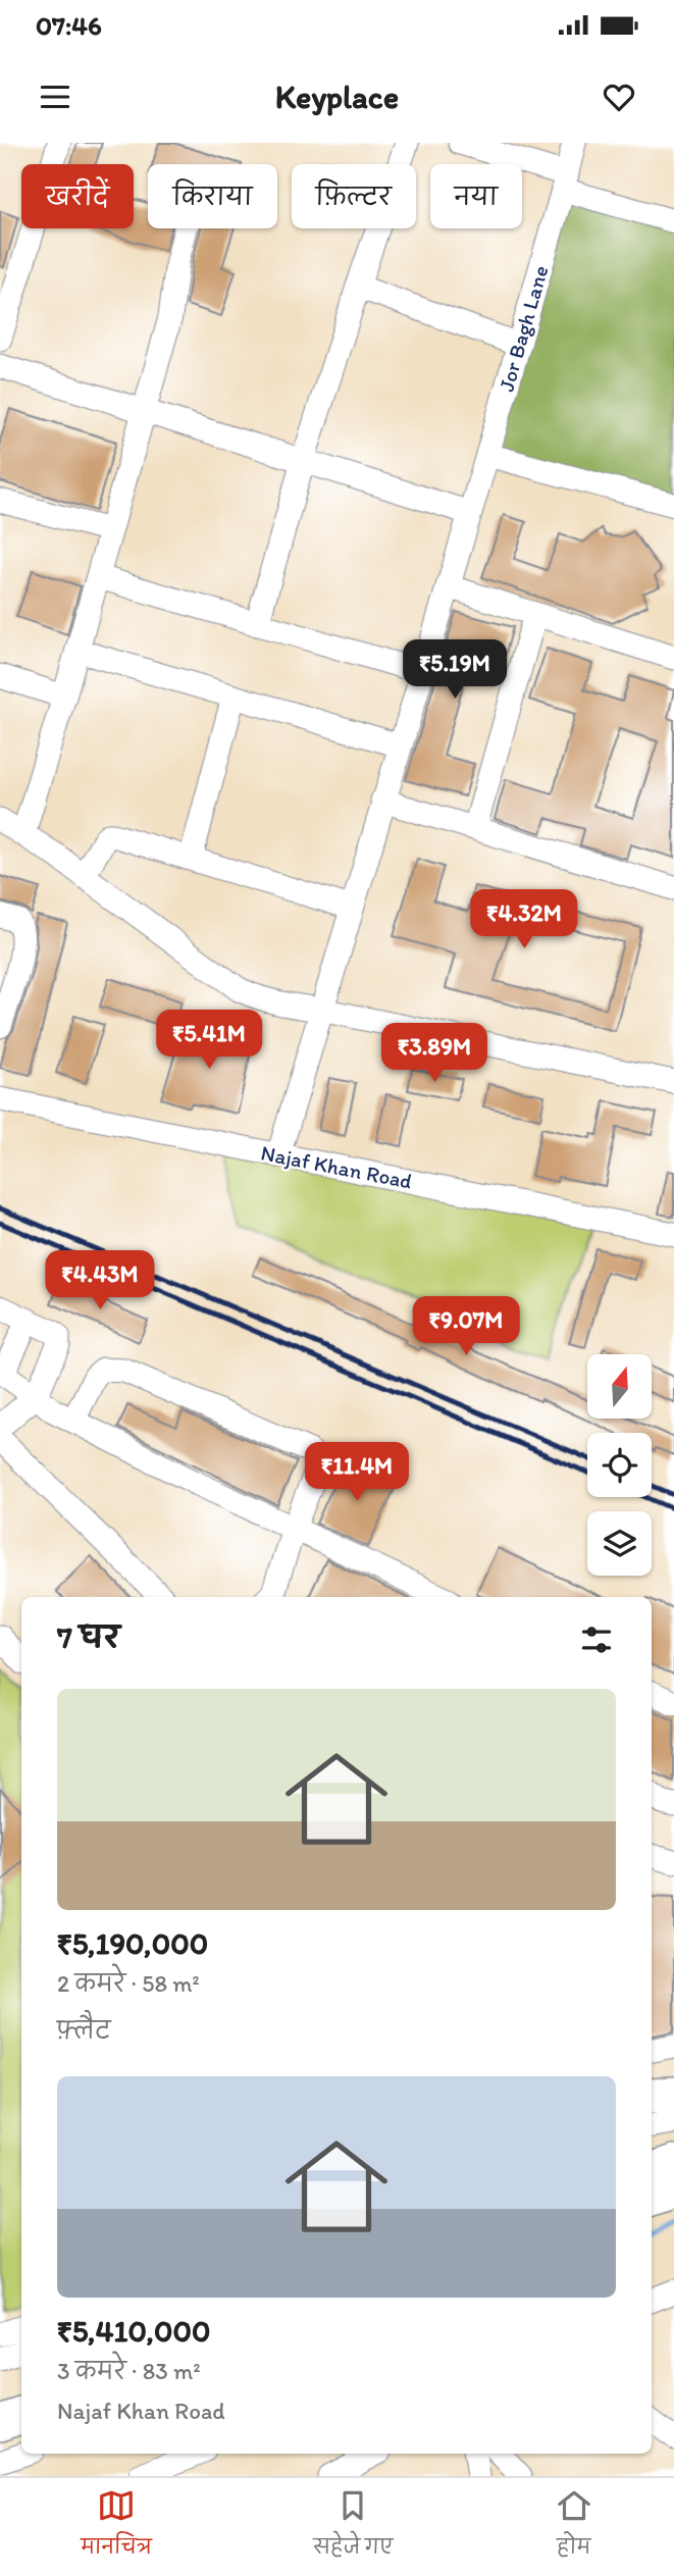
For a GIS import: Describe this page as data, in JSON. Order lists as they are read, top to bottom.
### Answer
{
  "streets": {
    "street": ["Jor Bagh Lane", "Najaf Khan Road"]
  },
  "crossings": [
    ["Jor Bagh Lane", "Najaf Khan Road"]
  ],
  "north": "top",
  "page": {
    "status": "07:46",
    "header": "Keyplace",
    "chip": [
      "खरीदें",
      "किराया",
      "फ़िल्टर",
      "नया"
    ],
    "price": [
      "₹5.19M",
      "₹4.32M",
      "₹5.41M",
      "₹3.89M",
      "₹4.43M",
      "₹9.07M",
      "₹11.4M"
    ],
    "heading": "7 घर",
    "list": [
      {
        "name": "₹5,190,000",
        "note": "2 कमरे · 58 m² · फ़्लैट"
      },
      {
        "name": "₹5,410,000",
        "note": "3 कमरे · 83 m² · Najaf Khan Road"
      }
    ],
    "tabs": ["मानचित्र", "सहेजे गए", "होम"]
  }
}
